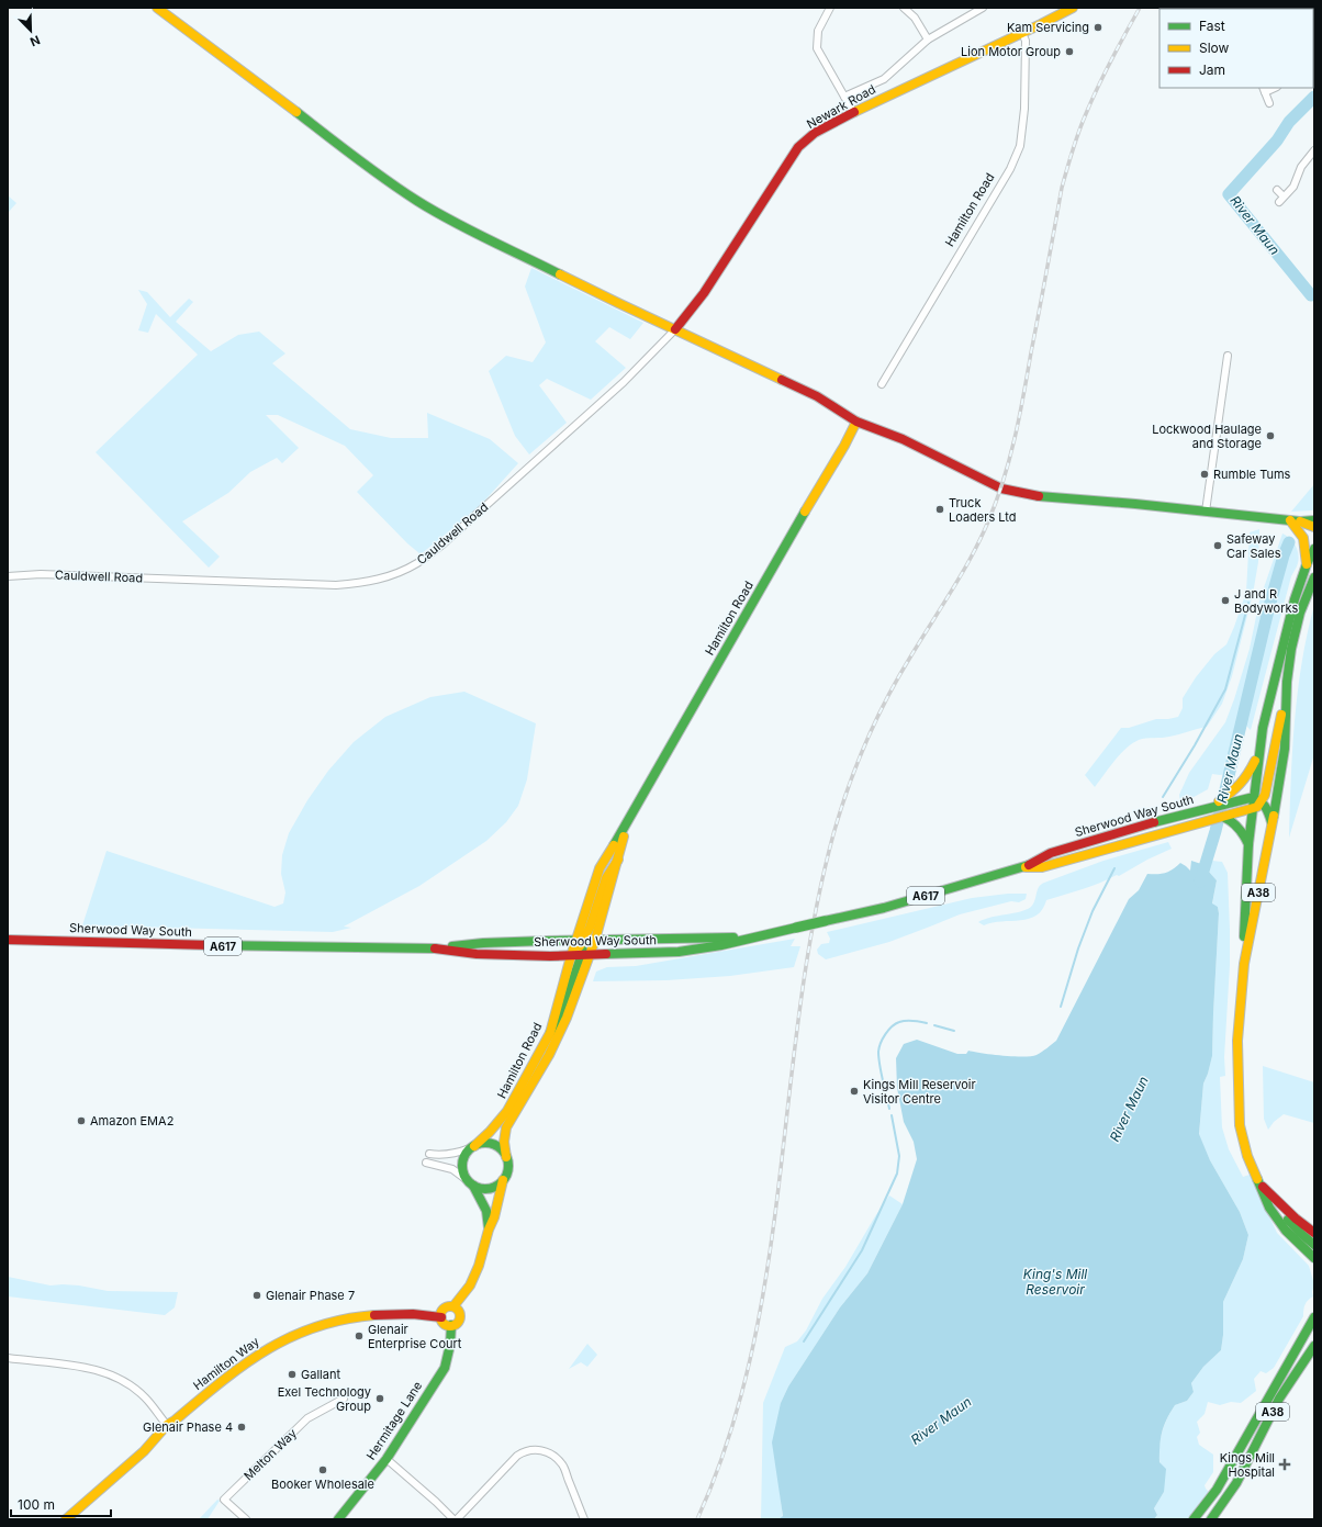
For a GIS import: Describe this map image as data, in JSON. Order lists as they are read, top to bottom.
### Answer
{
  "streets": {
    "main road": [
      "Newark Road",
      "Hamilton Road",
      "Sherwood Way South",
      "A38",
      "A617",
      "Hamilton Way",
      "Hermitage Lane"
    ],
    "street": ["Cauldwell Road", "Melton Way"]
  },
  "crossings": [
    ["Newark Road", "Hamilton Road"],
    ["Newark Road", "Cauldwell Road"],
    ["Hamilton Road", "Sherwood Way South"],
    ["Hamilton Road", "Hamilton Way"],
    ["Hamilton Road", "Hermitage Lane"],
    ["Sherwood Way South", "A38"],
    ["Sherwood Way South", "A617"],
    ["Hamilton Way", "Hermitage Lane"]
  ],
  "water": ["River Maun", "King's Mill Reservoir"],
  "places": {
    "other": [
      "Kam Servicing",
      "Lion Motor Group",
      "Lockwood Haulage and Storage",
      "Rumble Tums",
      "Truck Loaders Ltd",
      "Safeway Car Sales",
      "J and R Bodyworks",
      "Kings Mill Reservoir Visitor Centre",
      "Amazon EMA2",
      "Glenair Phase 7",
      "Glenair Enterprise Court",
      "Gallant",
      "Exel Technology Group",
      "Glenair Phase 4",
      "Booker Wholesale"
    ],
    "health": ["Kings Mill Hospital"]
  },
  "legend": ["Fast", "Slow", "Jam"],
  "scale_bar": "100 m",
  "north": "bottom right"
}
